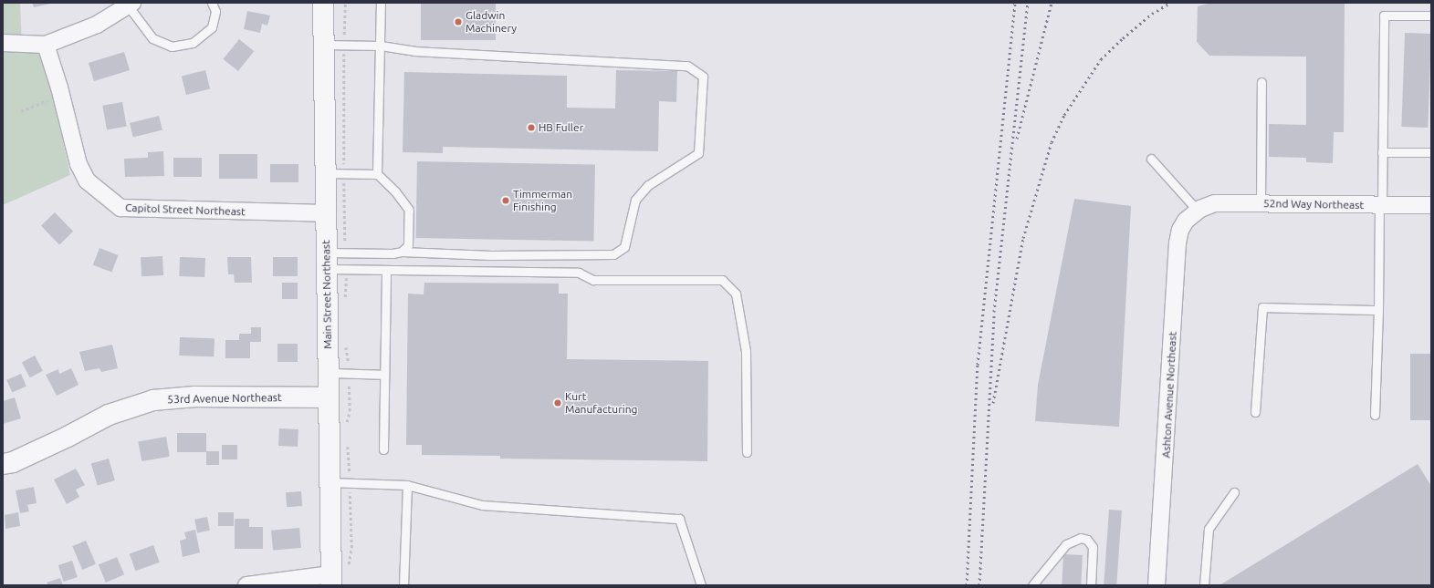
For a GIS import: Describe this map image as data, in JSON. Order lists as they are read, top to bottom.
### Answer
{
  "streets": {
    "street": [
      "52nd Way Northeast",
      "Capitol Street Northeast",
      "Main Street Northeast",
      "Ashton Avenue Northeast",
      "53rd Avenue Northeast"
    ]
  },
  "crossings": [
    ["52nd Way Northeast", "Ashton Avenue Northeast"],
    ["Capitol Street Northeast", "Main Street Northeast"],
    ["Main Street Northeast", "53rd Avenue Northeast"]
  ],
  "places": [
    "Gladwin Machinery",
    "HB Fuller",
    "Timmerman Finishing",
    "Kurt Manufacturing"
  ]
}
